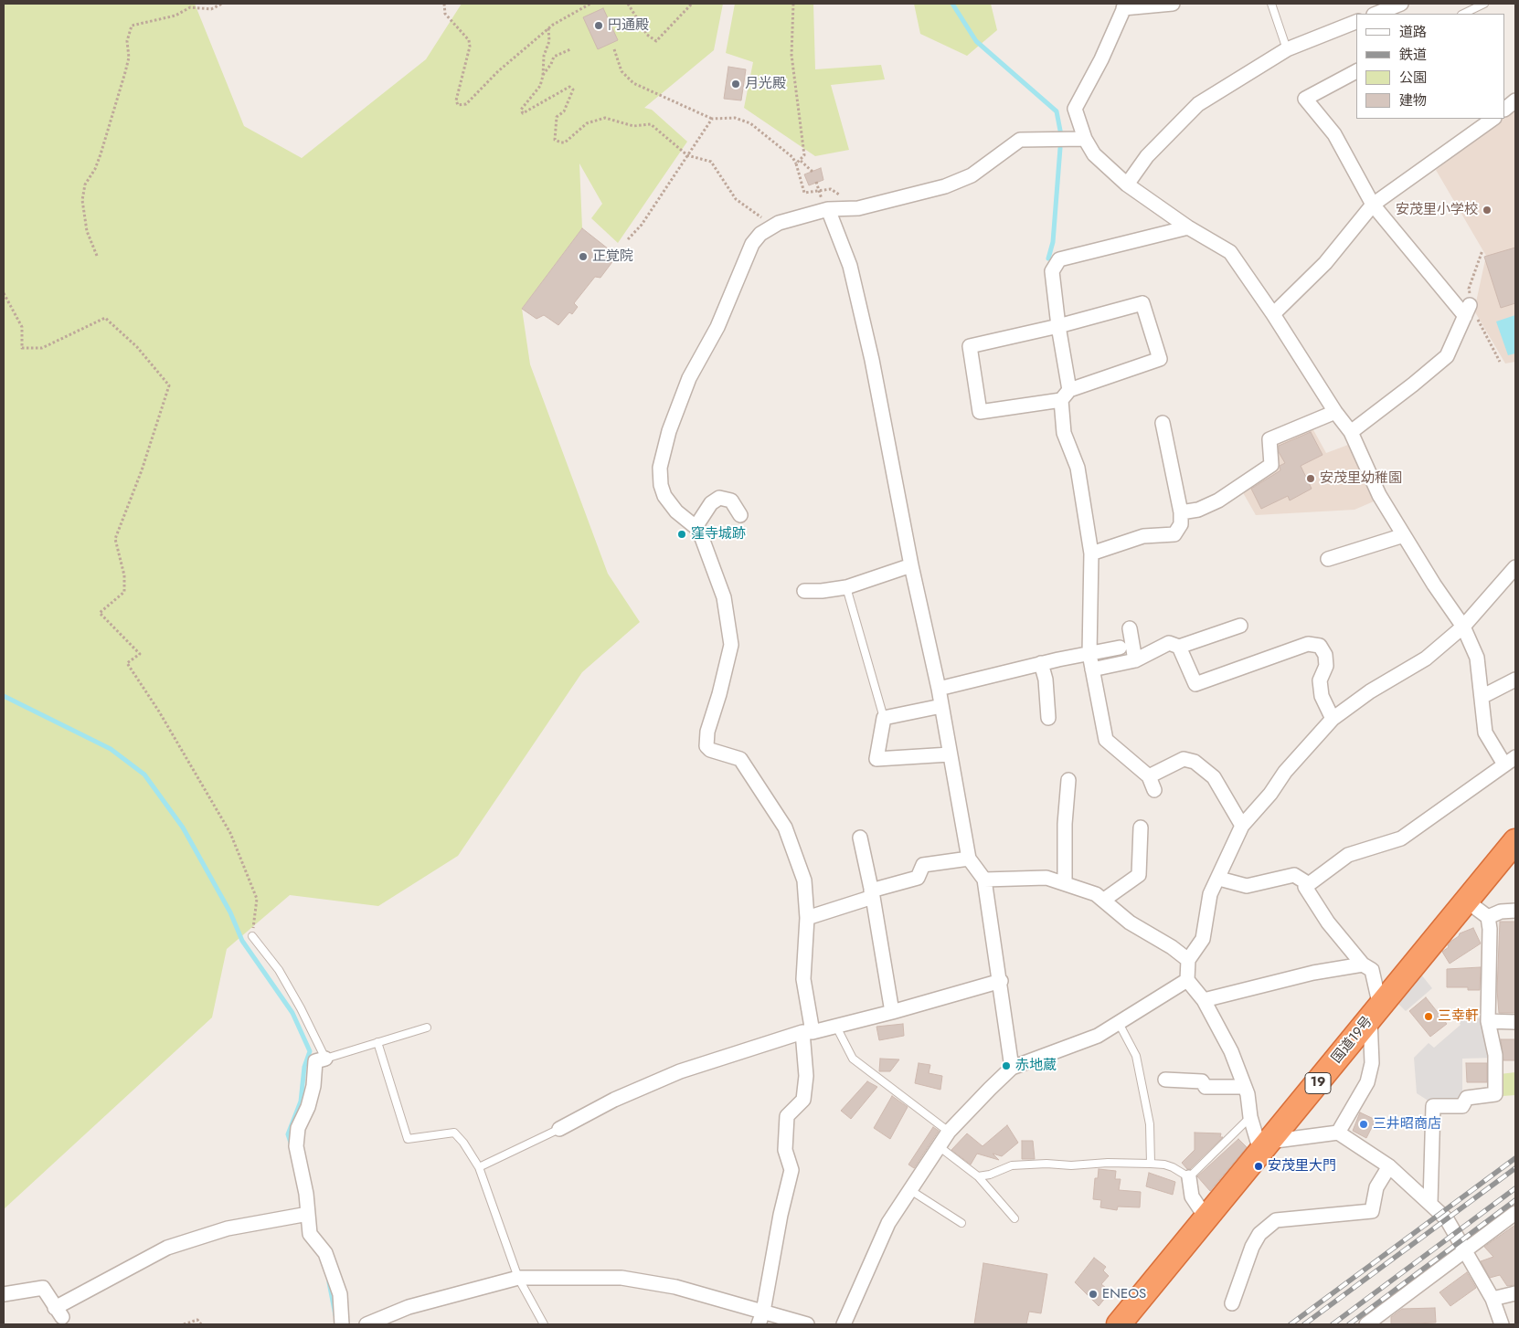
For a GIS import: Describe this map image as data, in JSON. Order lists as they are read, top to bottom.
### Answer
{
  "streets": {
    "highway": ["国道19号", "19"]
  },
  "places": [
    "円通殿",
    "月光殿",
    "安茂里小学校",
    "正覚院",
    "安茂里幼稚園",
    "窪寺城跡",
    "三幸軒",
    "赤地蔵",
    "三井昭商店",
    "安茂里大門",
    "ENEOS"
  ],
  "legend": [
    "道路",
    "鉄道",
    "公園",
    "建物"
  ]
}
